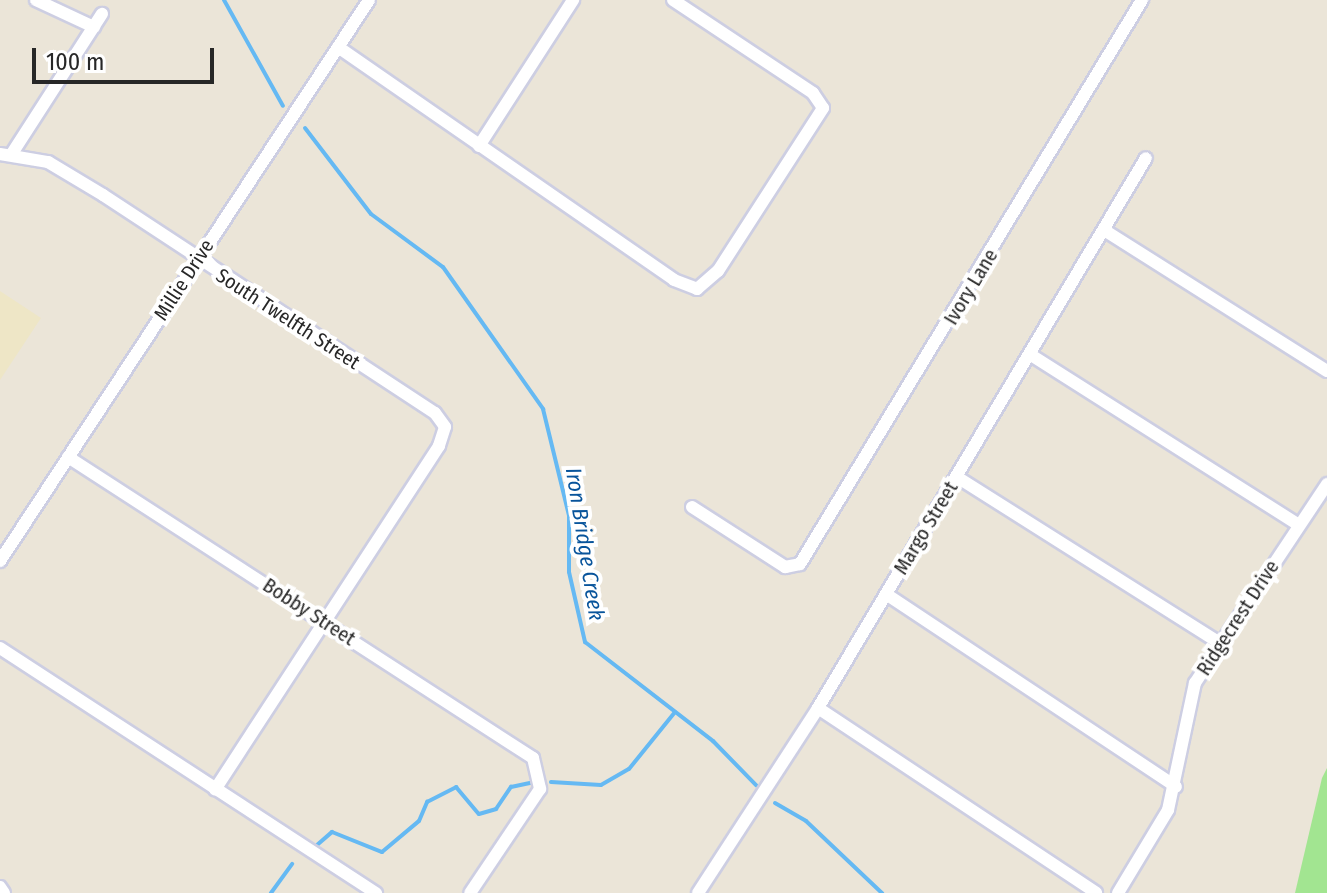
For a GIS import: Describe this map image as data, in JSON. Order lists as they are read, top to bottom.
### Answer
{
  "streets": {
    "street": [
      "Millie Drive",
      "Ivory Lane",
      "South Twelfth Street",
      "Margo Street",
      "Bobby Street",
      "Ridgecrest Drive"
    ]
  },
  "crossings": [
    ["Millie Drive", "South Twelfth Street"],
    ["Millie Drive", "Bobby Street"],
    ["South Twelfth Street", "Bobby Street"]
  ],
  "water": ["Iron Bridge Creek"],
  "scale_bar": "100 m"
}
